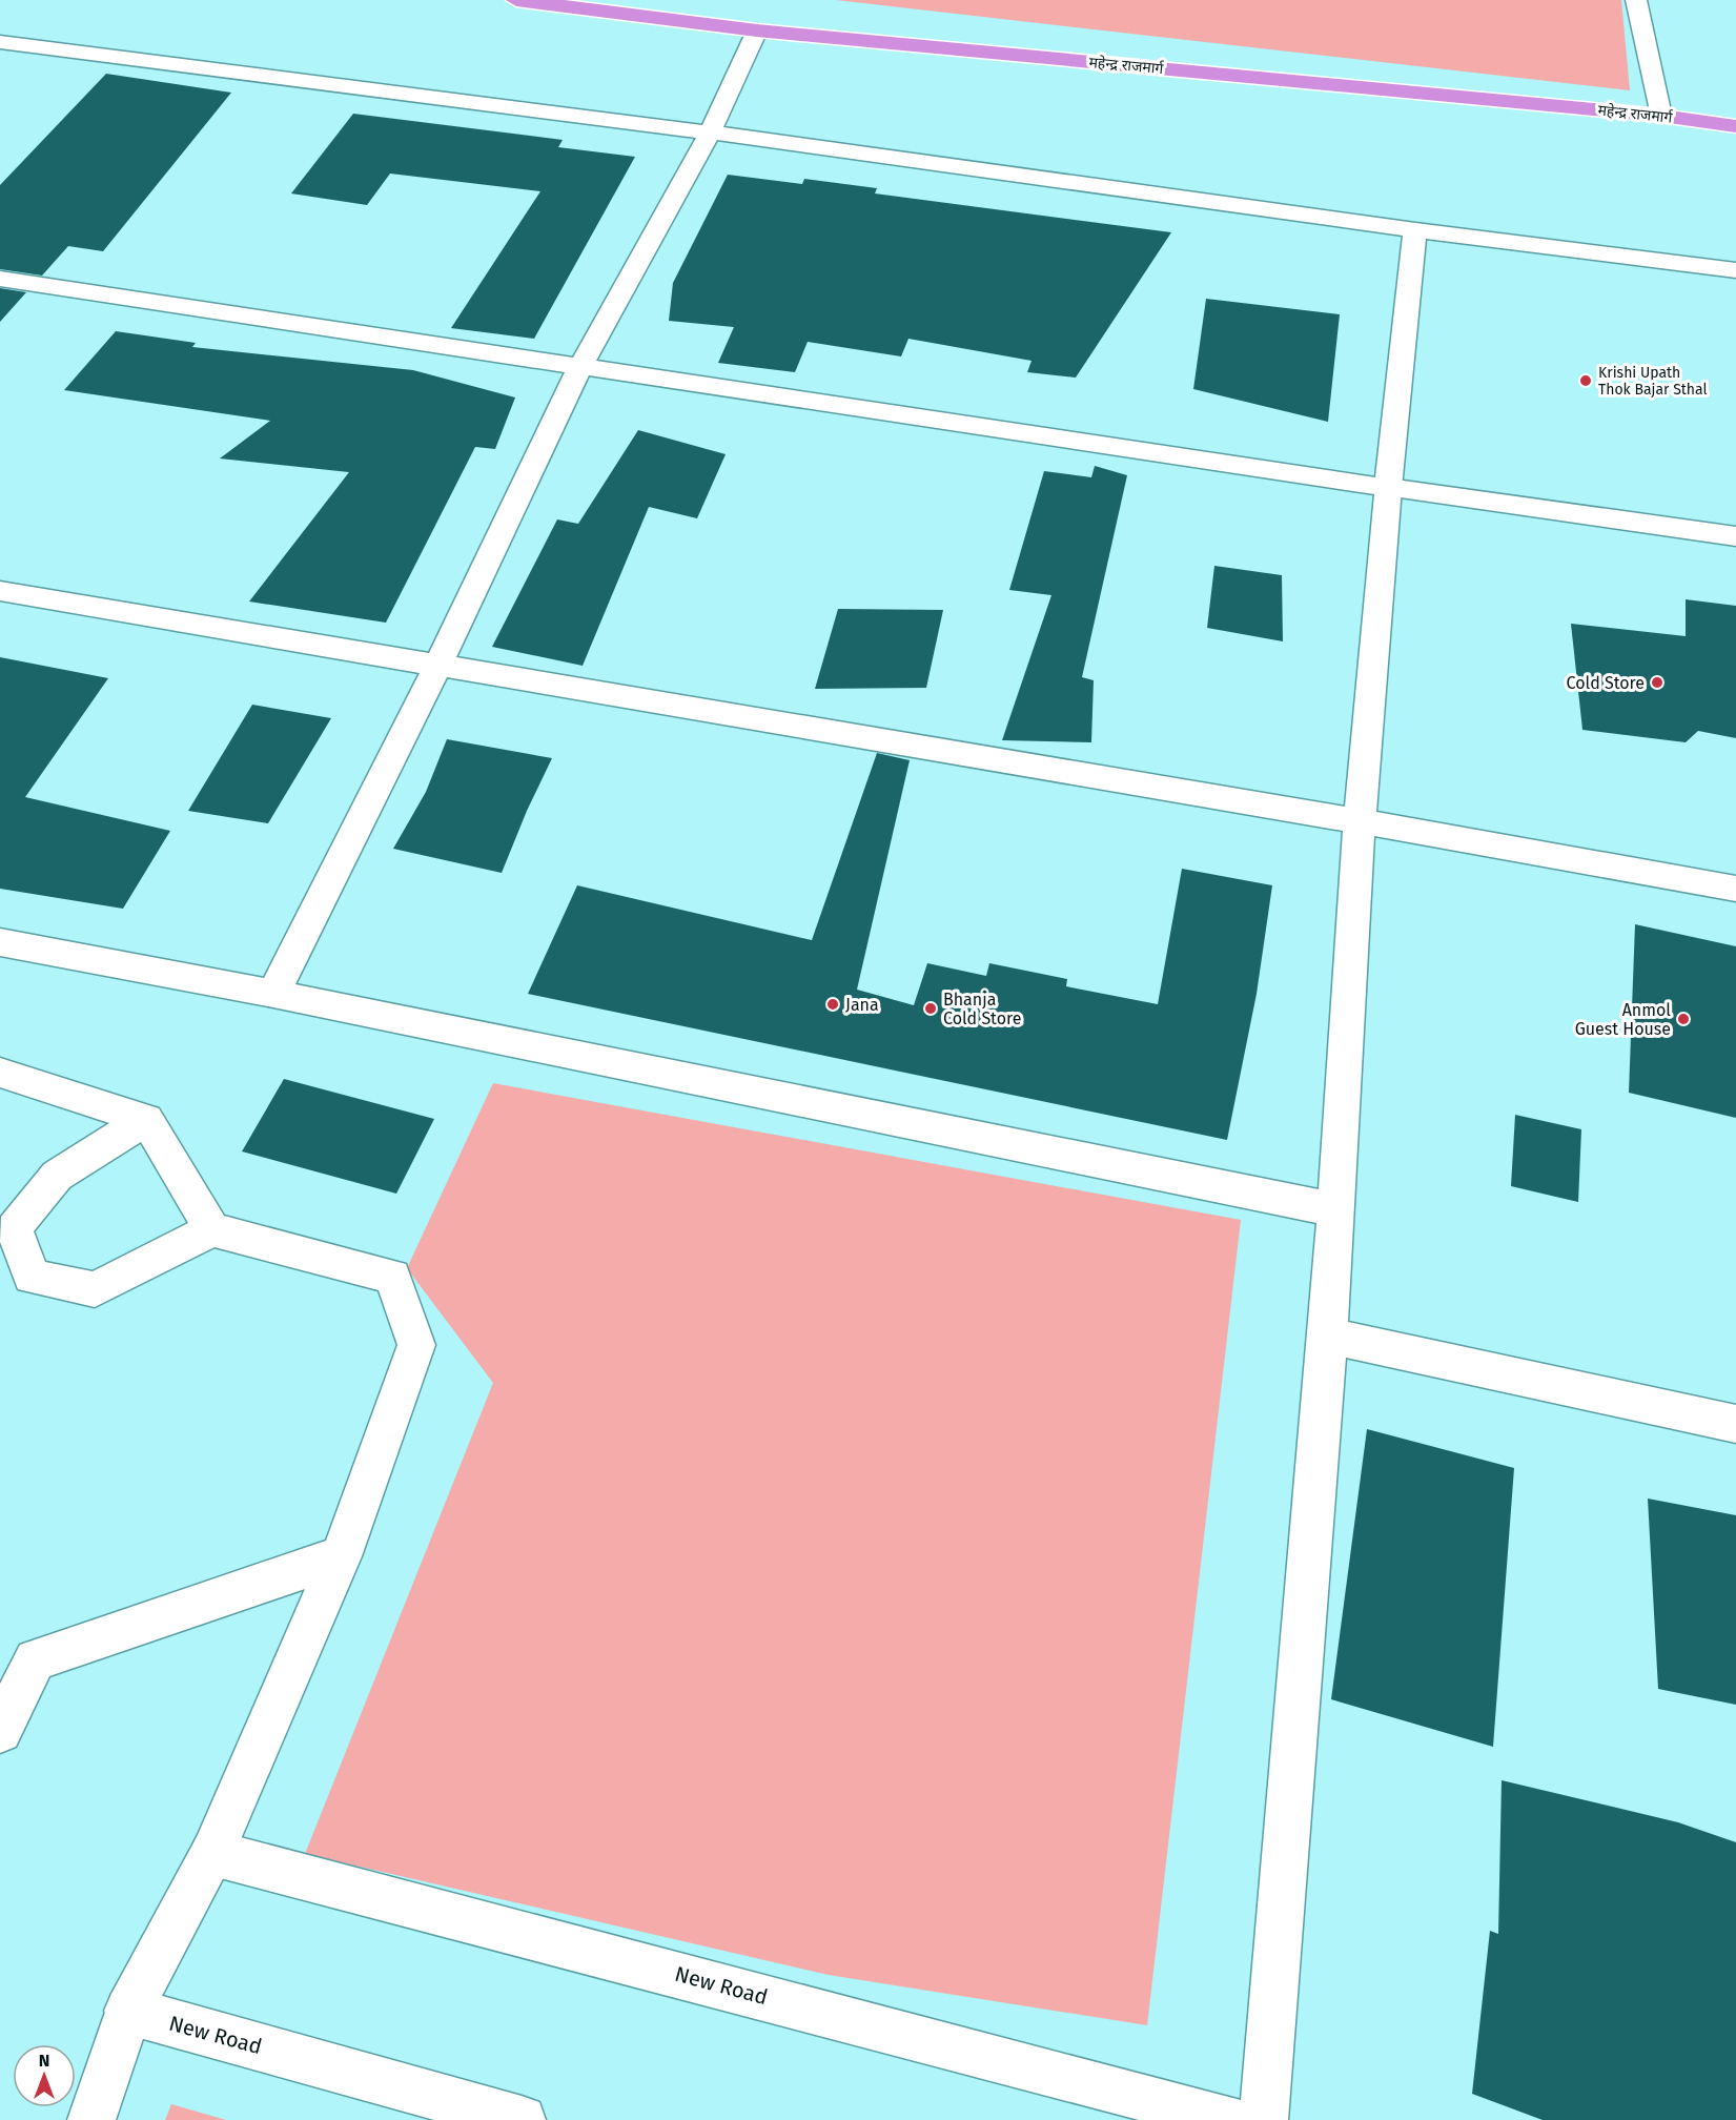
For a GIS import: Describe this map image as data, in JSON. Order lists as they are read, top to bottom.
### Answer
{
  "streets": {
    "highway": ["महेन्द्र राजमार्ग"],
    "street": ["New Road"]
  },
  "places": [
    "Krishi Upath Thok Bajar Sthal",
    "Cold Store",
    "Jana",
    "Bhanja Cold Store",
    "Anmol Guest House"
  ],
  "north": "top"
}
